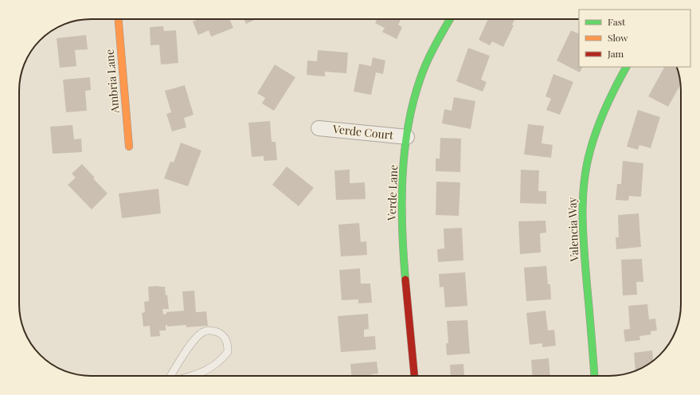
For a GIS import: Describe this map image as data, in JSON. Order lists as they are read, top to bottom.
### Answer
{
  "streets": {
    "street": [
      "Ambria Lane",
      "Verde Court",
      "Verde Lane",
      "Valencia Way"
    ]
  },
  "crossings": [
    ["Verde Court", "Verde Lane"]
  ],
  "legend": ["Fast", "Slow", "Jam"]
}
